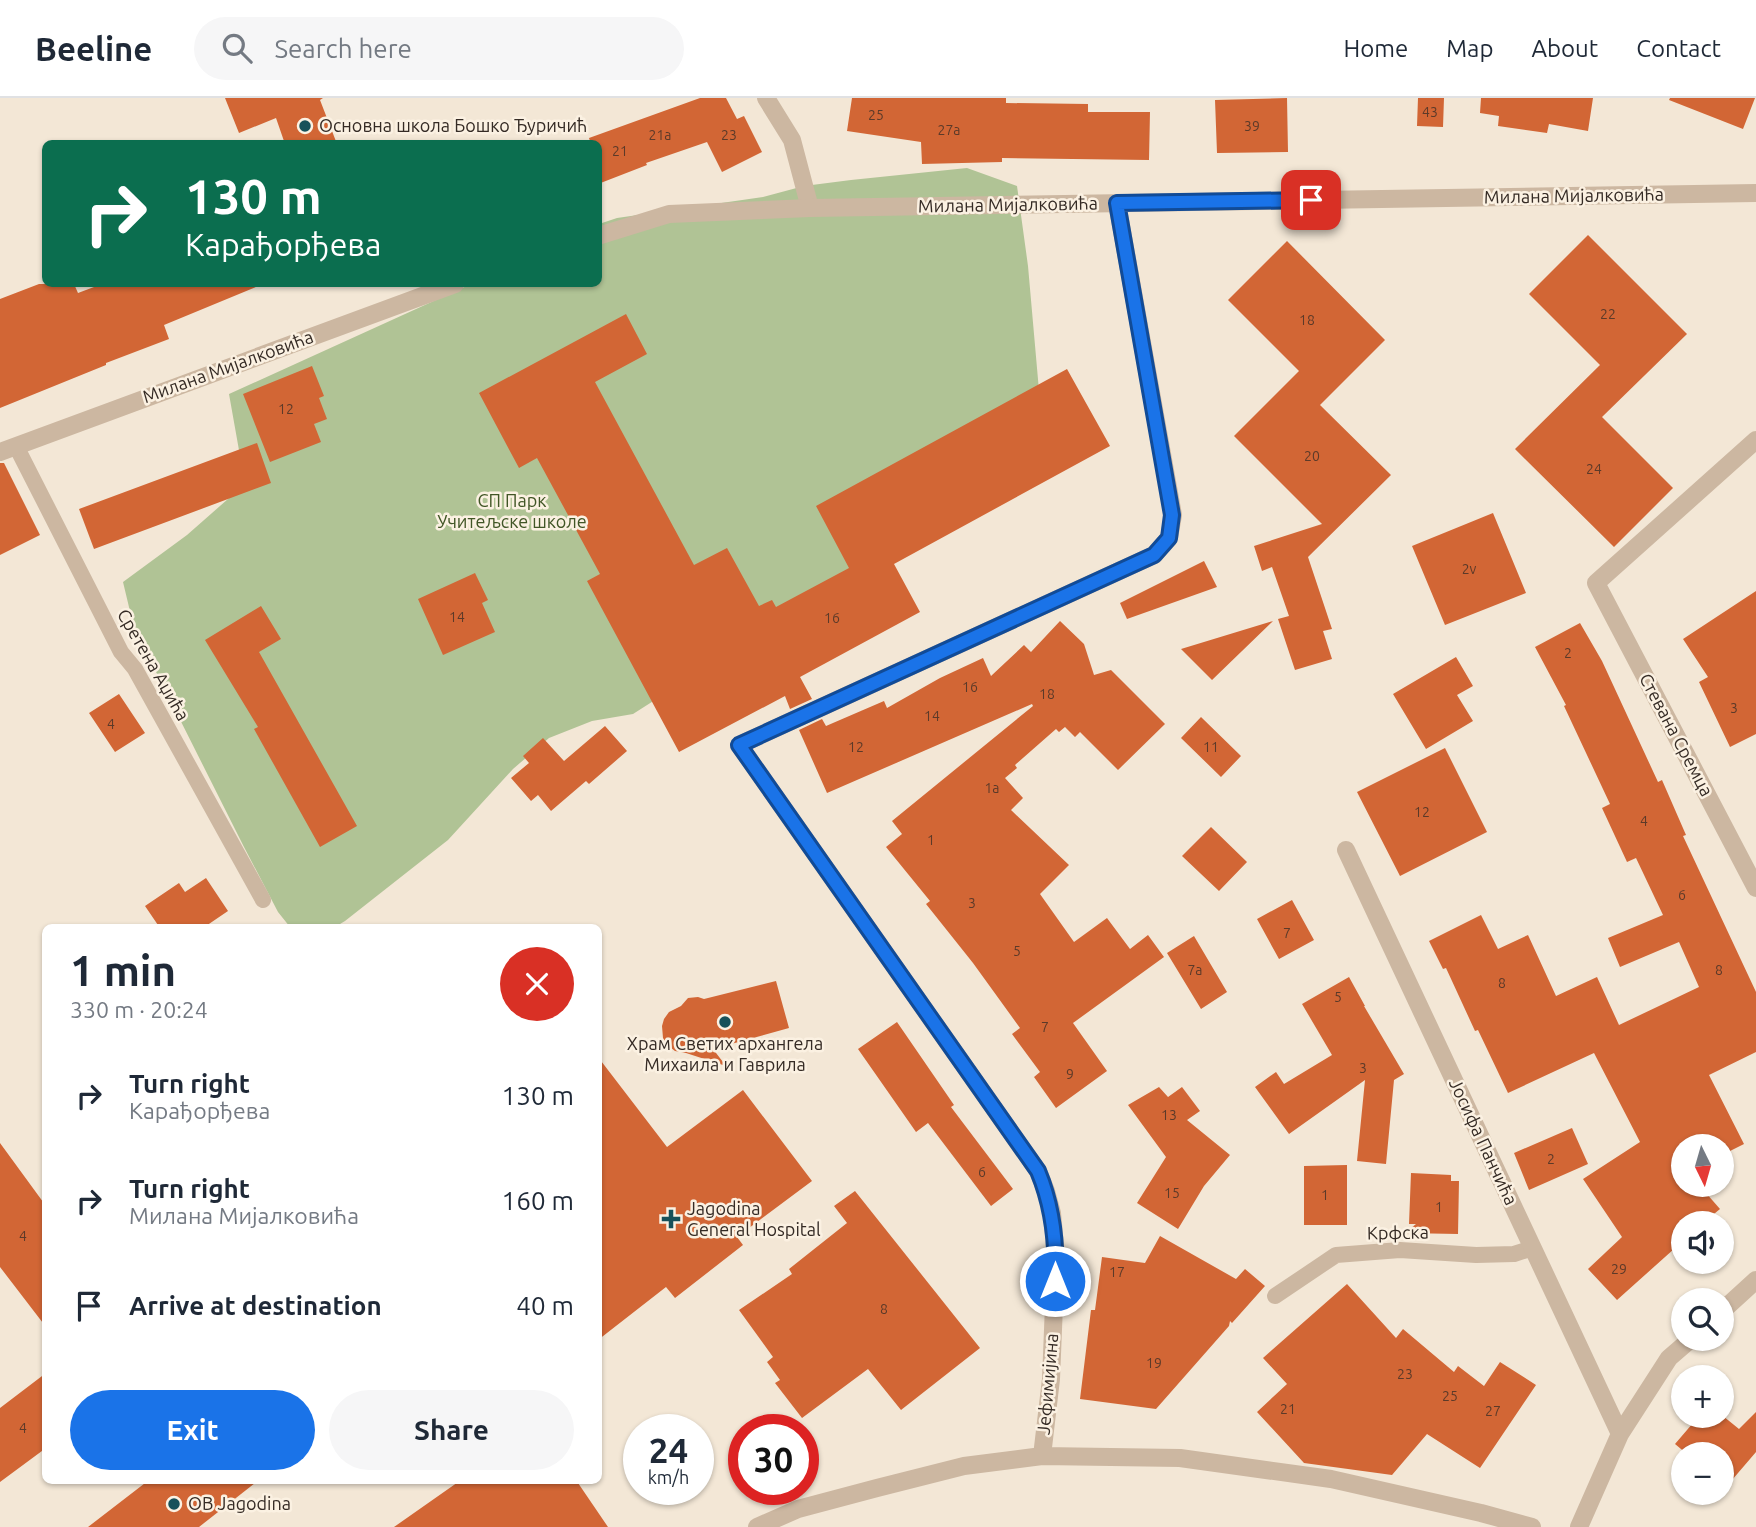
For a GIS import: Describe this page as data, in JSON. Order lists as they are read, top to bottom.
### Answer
{
  "streets": {
    "street": [
      "Милана Мијалковића",
      "Стевана Сремца",
      "Јосифа Панчића",
      "Јефимијина"
    ],
    "lane": ["Сретена Аџића", "Крфска"]
  },
  "crossings": [
    ["Милана Мијалковића", "Сретена Аџића"],
    ["Милана Мијалковића", "Јефимијина"],
    ["Јосифа Панчића", "Крфска"]
  ],
  "parks": ["СП Парк Учитељске школе"],
  "places": {
    "other": ["Основна школа Бошко Ђуричић", "Храм Светих архангела Михаила и Гаврила", "OB Jagodina"],
    "health": ["Jagodina General Hospital"]
  },
  "house_numbers": [
    "43",
    "25",
    "39",
    "27a",
    "21a",
    "23",
    "21",
    "22",
    "18",
    "12",
    "20",
    "24",
    "2v",
    "14",
    "16",
    "2",
    "16",
    "18",
    "3",
    "14",
    "4",
    "12",
    "11",
    "1a",
    "12",
    "4",
    "1",
    "6",
    "3",
    "7",
    "5",
    "7a",
    "8",
    "8",
    "5",
    "7",
    "3",
    "9",
    "13",
    "2",
    "6",
    "15",
    "1",
    "1",
    "4",
    "29",
    "17",
    "8",
    "19",
    "23",
    "25",
    "21",
    "27",
    "4"
  ],
  "north": "bottom",
  "page": {
    "header": "Beeline",
    "search": "Search here",
    "nav": [
      "Home",
      "Map",
      "About",
      "Contact"
    ],
    "turn": ["130 m", "Карађорђева"],
    "heading": ["1 min", "330 m · 20:24"],
    "list": [
      {
        "name": "Turn right",
        "note": "Карађорђева",
        "value": "130 m"
      },
      {
        "name": "Turn right",
        "note": "Милана Мијалковића",
        "value": "160 m"
      },
      {
        "name": "Arrive at destination",
        "value": "40 m"
      }
    ],
    "map_buttons": ["+", "−"],
    "buttons": ["Exit", "Share"],
    "speed": "24 km/h",
    "limit": "30"
  }
}
